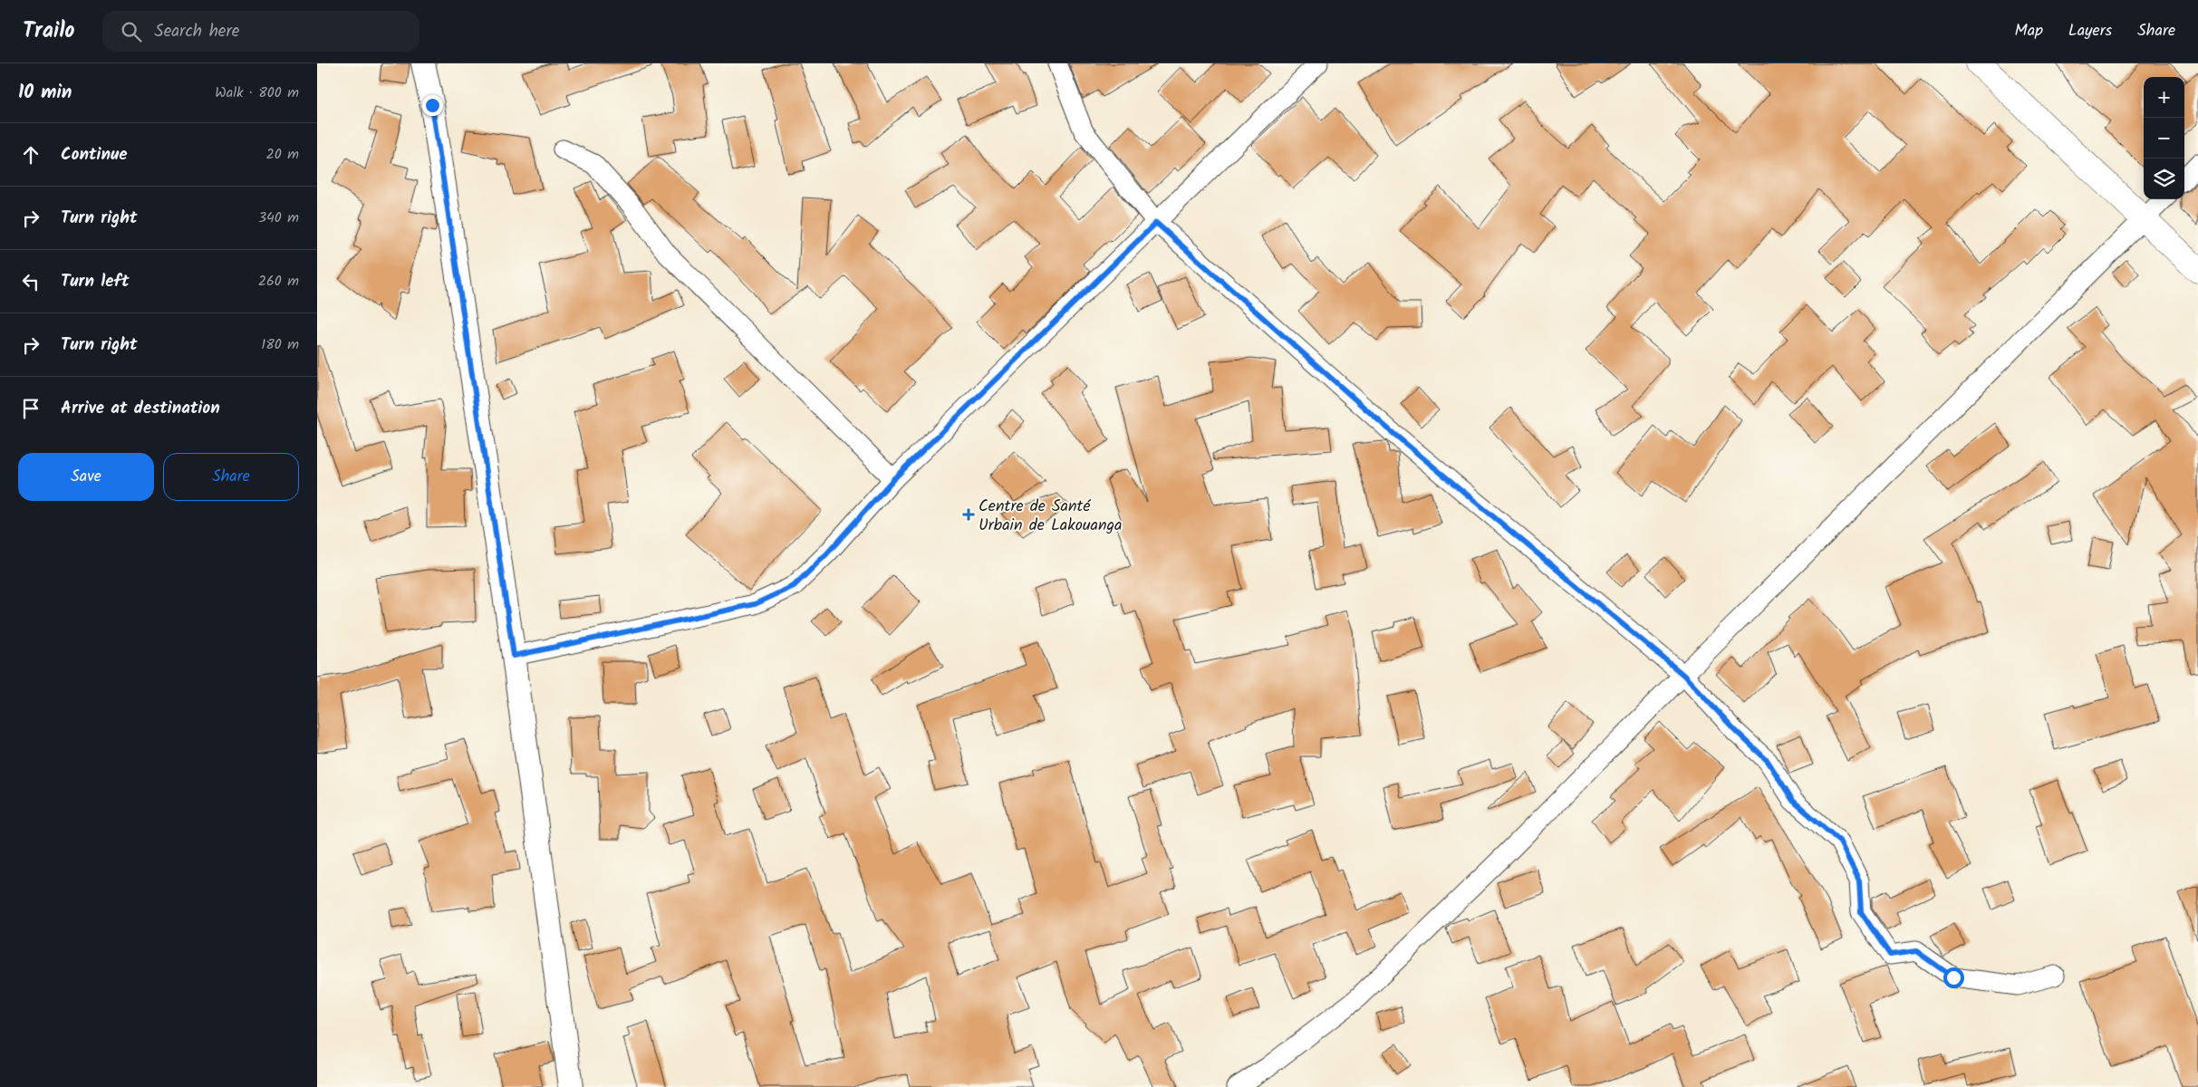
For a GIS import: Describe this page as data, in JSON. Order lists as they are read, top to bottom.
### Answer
{
  "places": {
    "health": ["Centre de Santé Urbain de Lakouanga"]
  },
  "page": {
    "header": "Trailo",
    "search": "Search here",
    "nav": ["Map", "Layers", "Share"],
    "heading": ["10 min", "Walk · 800 m"],
    "map_buttons": ["+", "−"],
    "list": [
      ["Continue", "20 m"],
      ["Turn right", "340 m"],
      ["Turn left", "260 m"],
      ["Turn right", "180 m"],
      "Arrive at destination"
    ],
    "buttons": ["Save", "Share"]
  }
}
